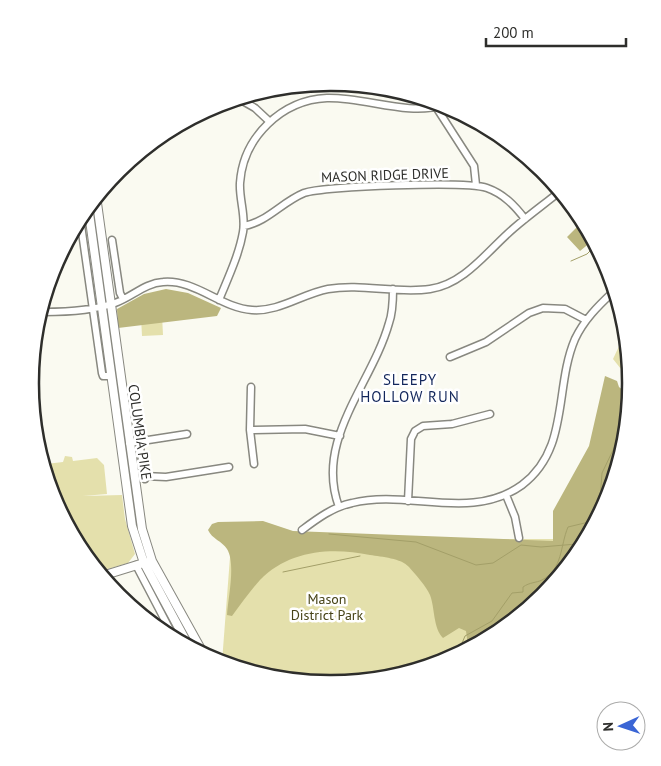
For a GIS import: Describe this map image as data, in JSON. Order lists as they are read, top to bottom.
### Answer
{
  "streets": {
    "main road": ["COLUMBIA PIKE"],
    "street": ["MASON RIDGE DRIVE"]
  },
  "districts": ["SLEEPY HOLLOW RUN"],
  "parks": ["Mason District Park"],
  "scale_bar": "200 m",
  "north": "left"
}
